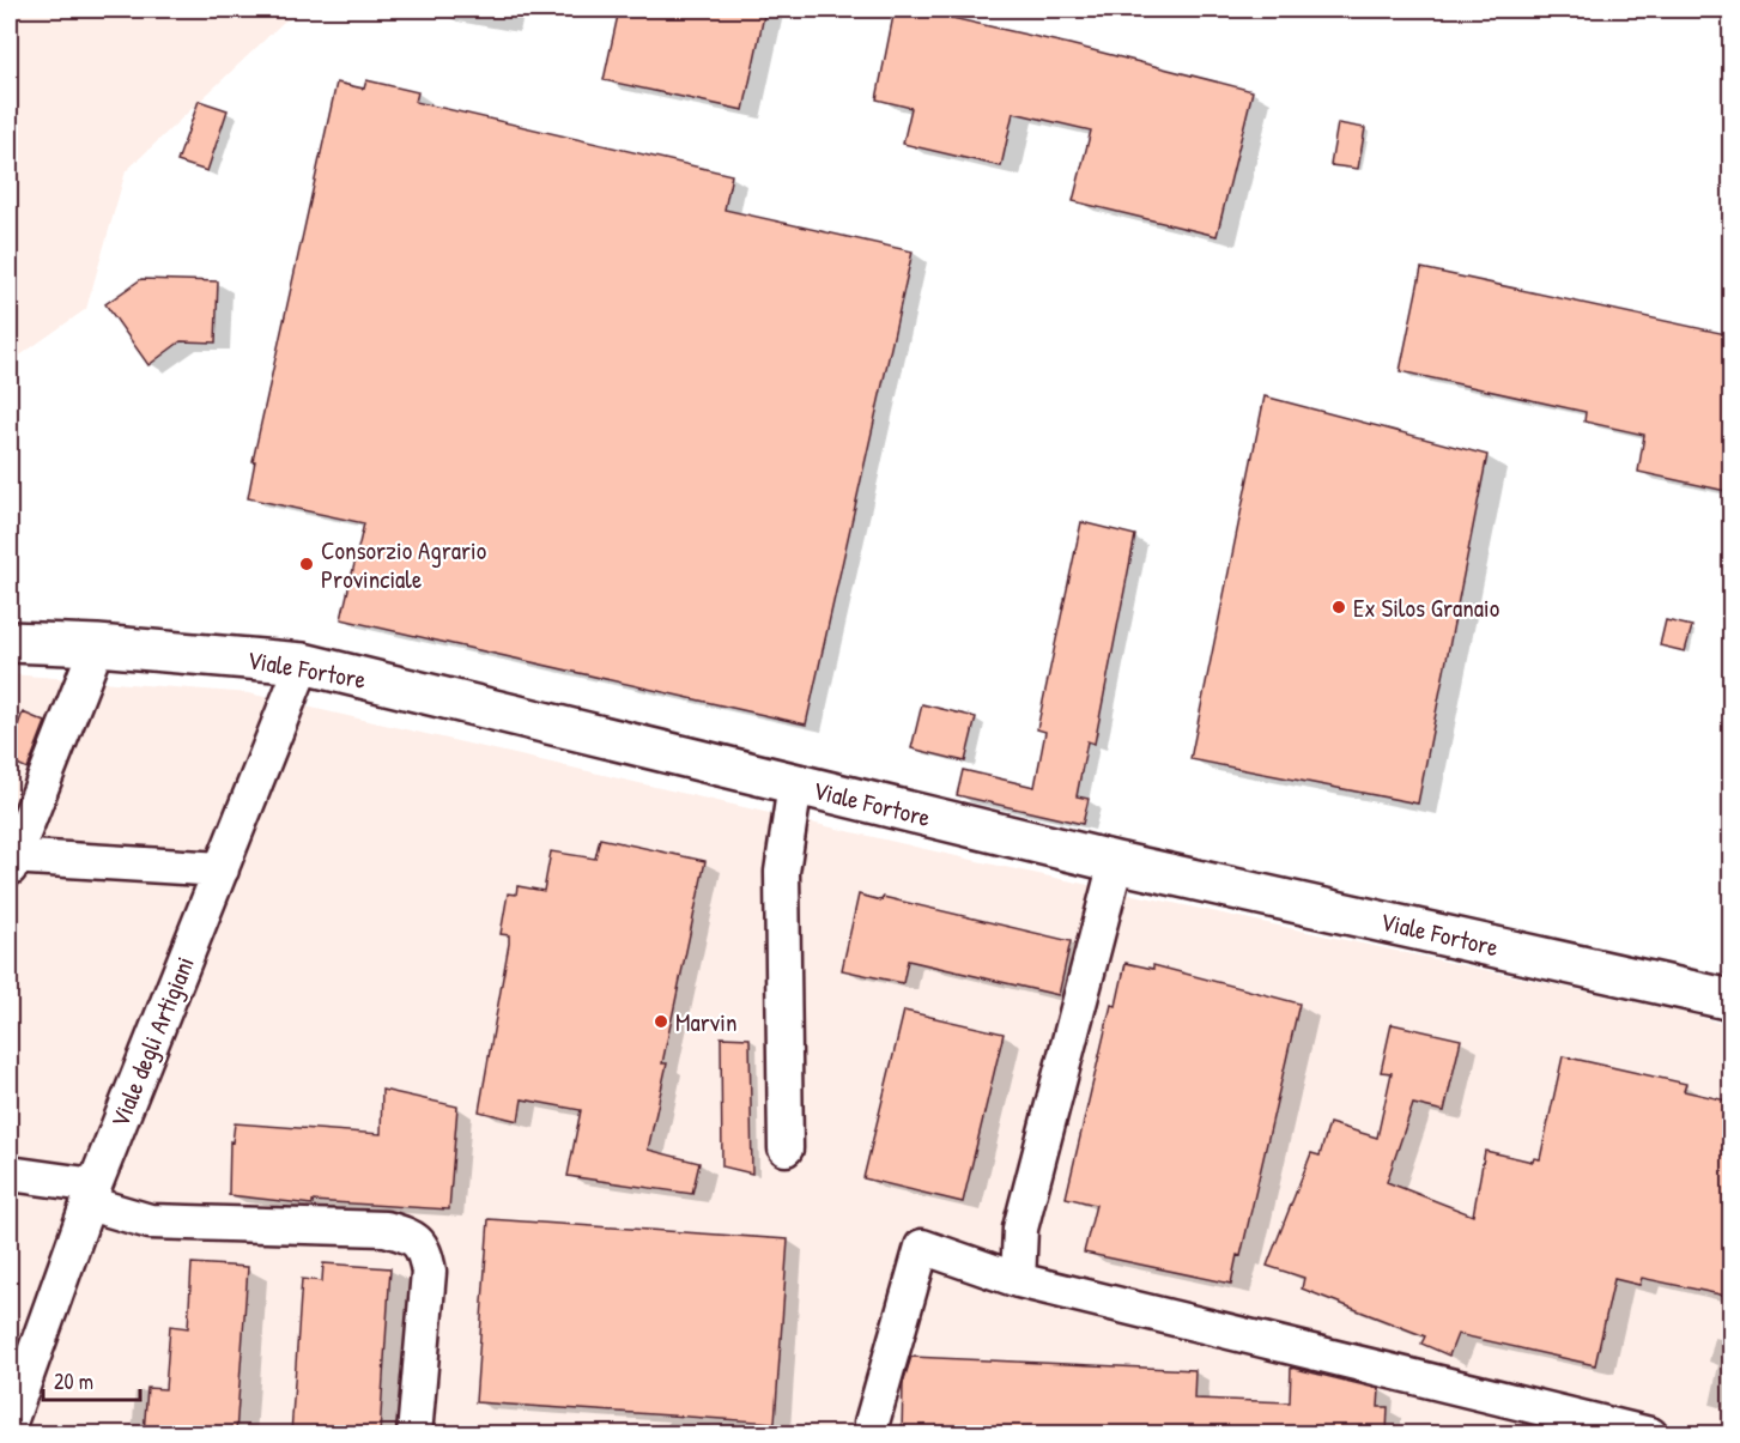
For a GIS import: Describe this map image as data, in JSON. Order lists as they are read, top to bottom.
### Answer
{
  "streets": {
    "main road": ["Viale Fortore"],
    "street": ["Viale degli Artigiani"]
  },
  "crossings": [
    ["Viale Fortore", "Viale degli Artigiani"]
  ],
  "places": ["Consorzio Agrario Provinciale", "Ex Silos Granaio", "Marvin"],
  "scale_bar": "20 m"
}
